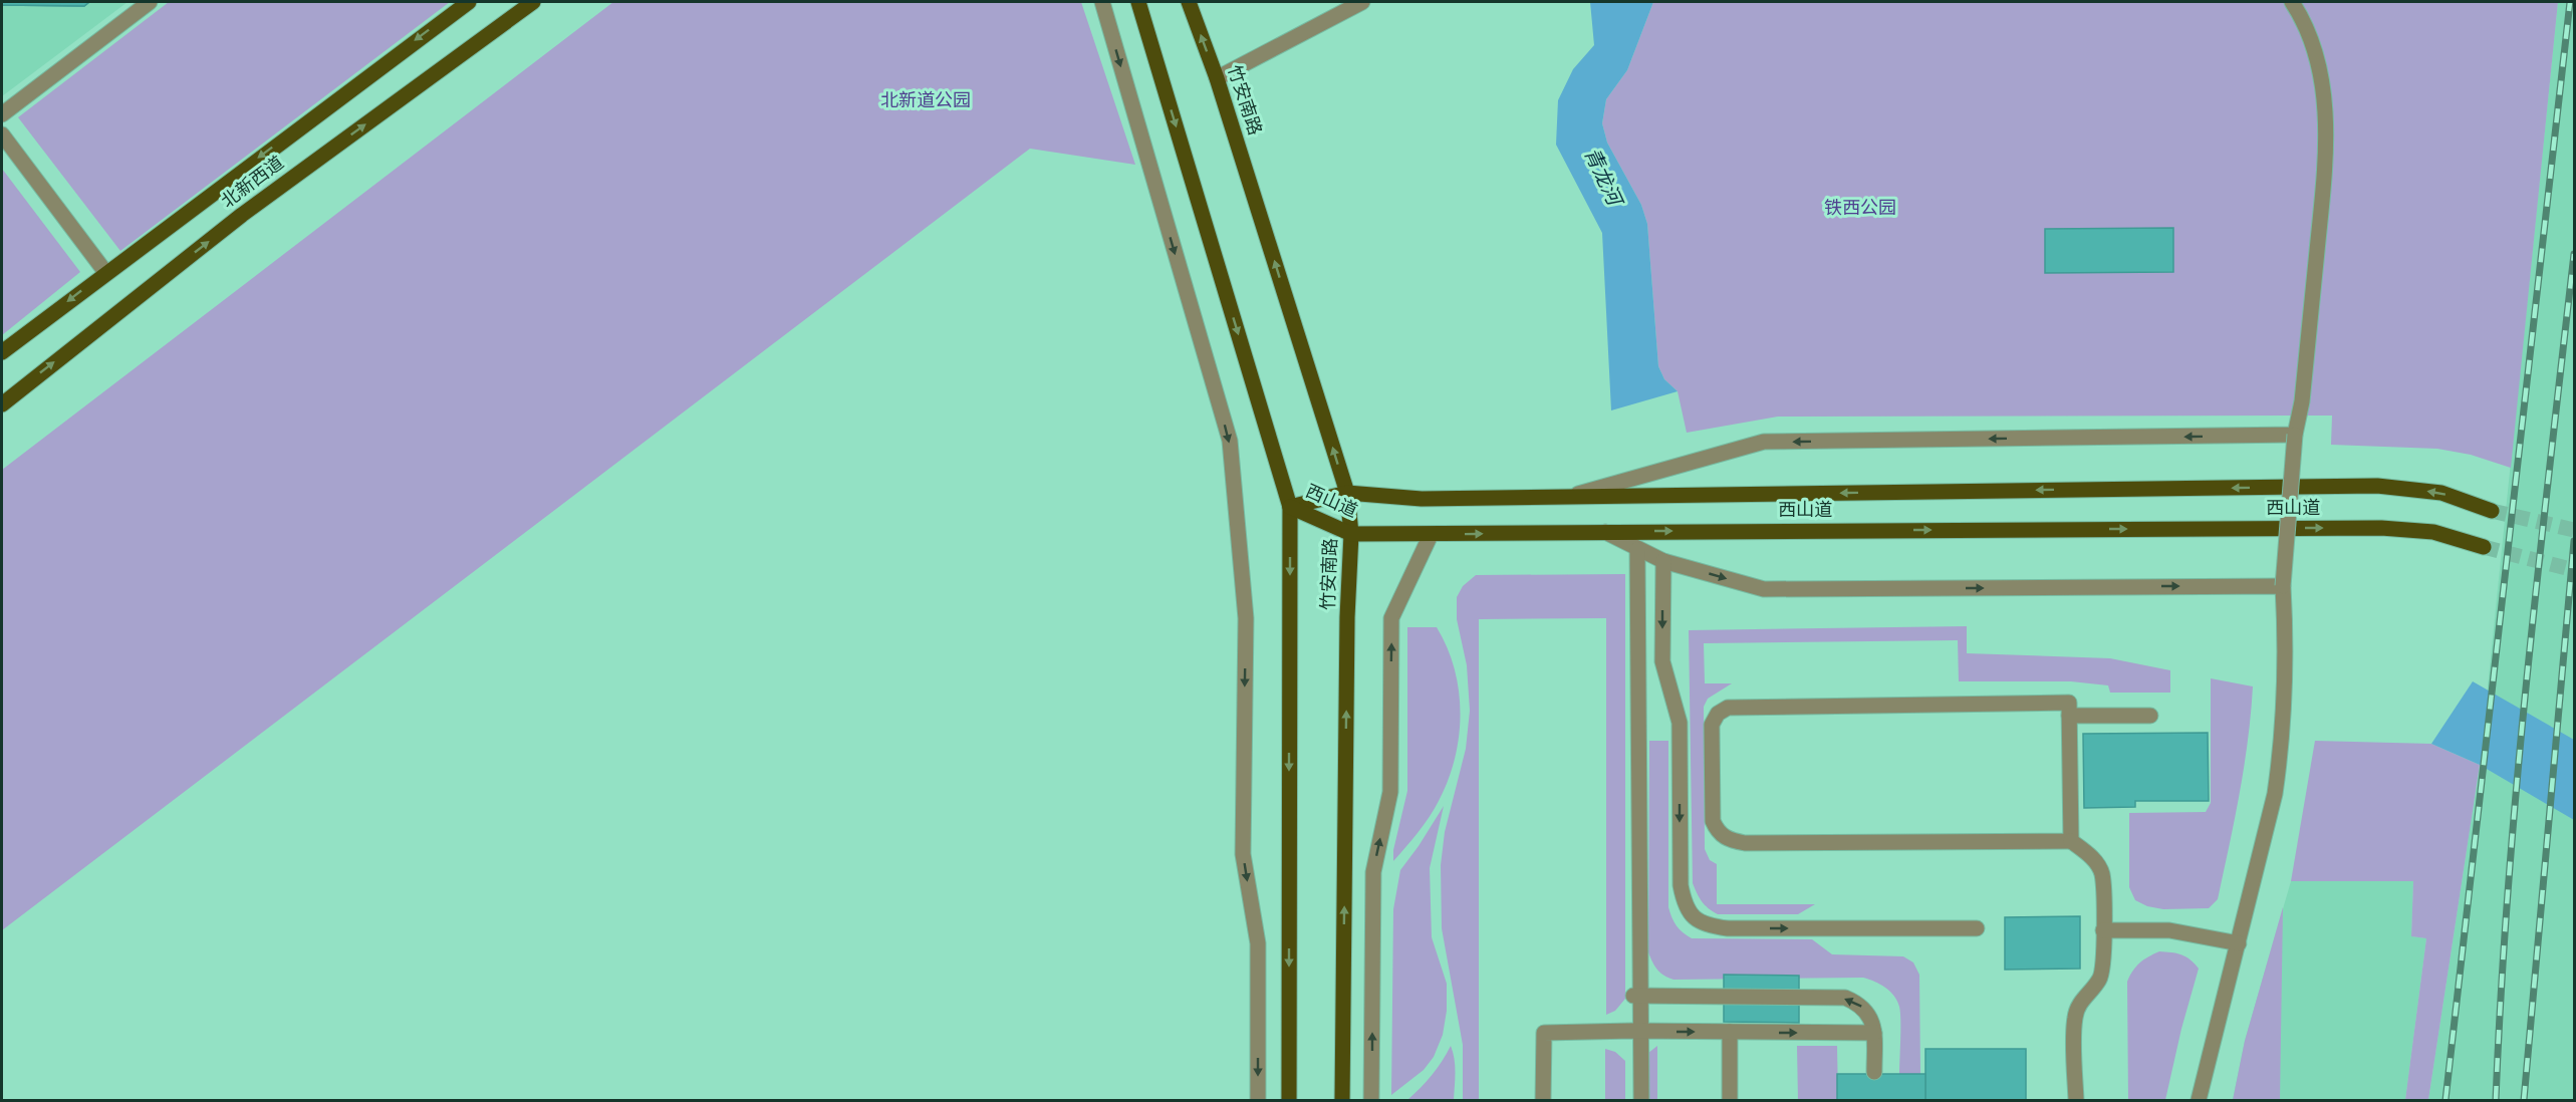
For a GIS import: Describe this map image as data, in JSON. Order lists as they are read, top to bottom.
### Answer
{
  "streets": {
    "main road": ["竹安南路", "北新西道", "西山道"]
  },
  "crossings": [
    ["竹安南路", "西山道"]
  ],
  "water": ["青龙河"],
  "parks": ["北新道公园", "铁西公园"]
}
